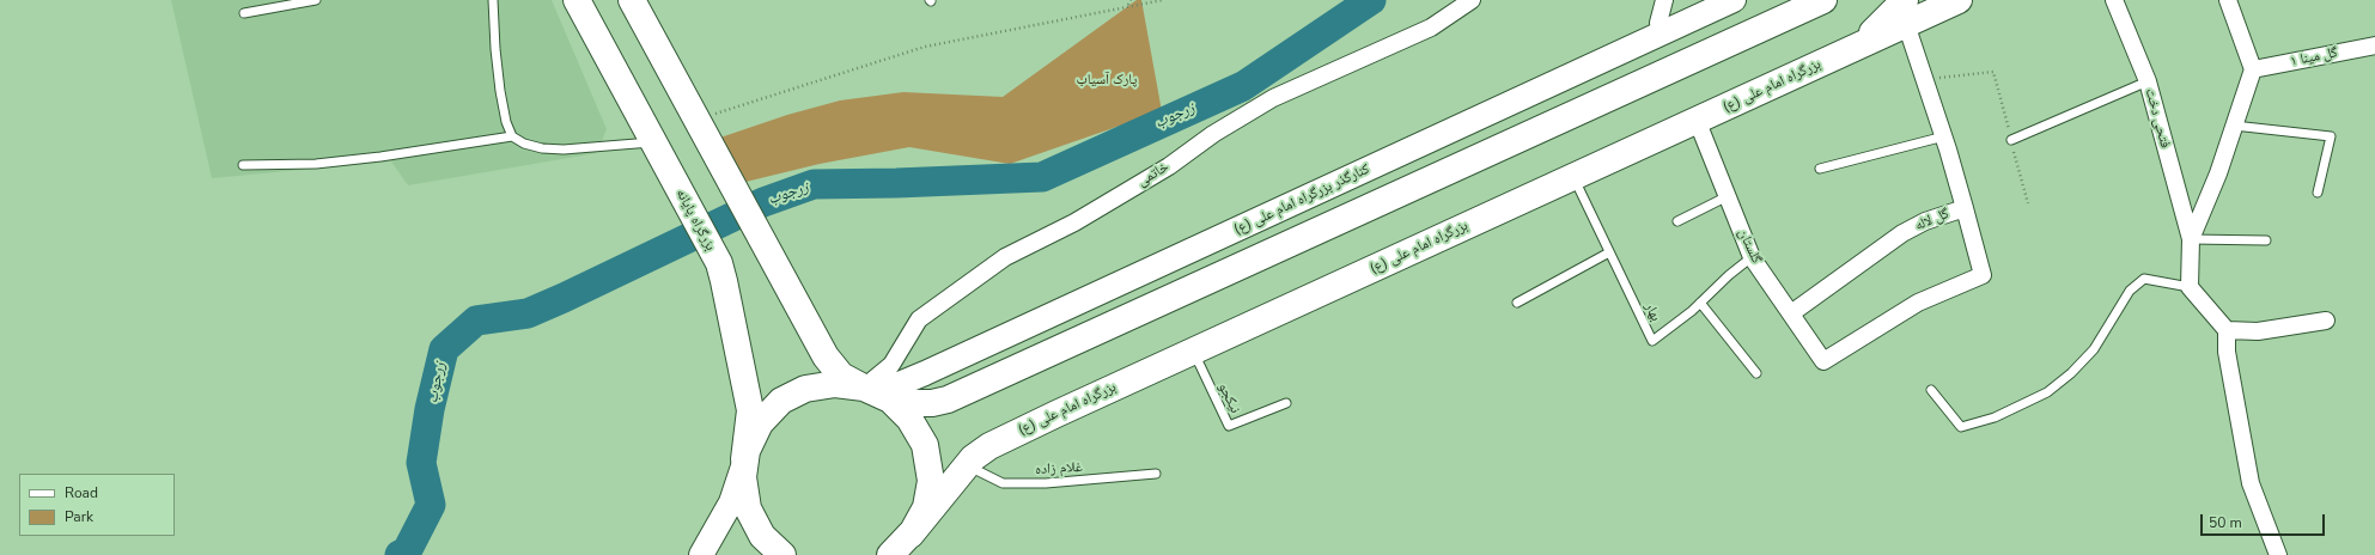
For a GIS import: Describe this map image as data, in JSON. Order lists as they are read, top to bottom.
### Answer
{
  "streets": {
    "highway": ["بزرگراه امام علی (ع)", "بزرگراه پایانه"],
    "main road": ["کنارگذر بزرگراه امام علی (ع)"],
    "street": [
      "گل مینا ۱",
      "فتحی دخت",
      "خاتمی",
      "گل لاله",
      "گلستان"
    ],
    "lane": ["بهار", "نیکجو", "غلام زاده"]
  },
  "crossings": [
    ["بزرگراه امام علی (ع)", "گل لاله"],
    ["بزرگراه امام علی (ع)", "گلستان"],
    ["بزرگراه امام علی (ع)", "بهار"],
    ["بزرگراه امام علی (ع)", "نیکجو"],
    ["بزرگراه امام علی (ع)", "غلام زاده"],
    ["خاتمی", "کنارگذر بزرگراه امام علی (ع)"],
    ["گل لاله", "گلستان"],
    ["گلستان", "بهار"]
  ],
  "water": ["زرجوب"],
  "parks": ["پارک آسیاب"],
  "legend": ["Road", "Park"],
  "scale_bar": "50 m"
}
